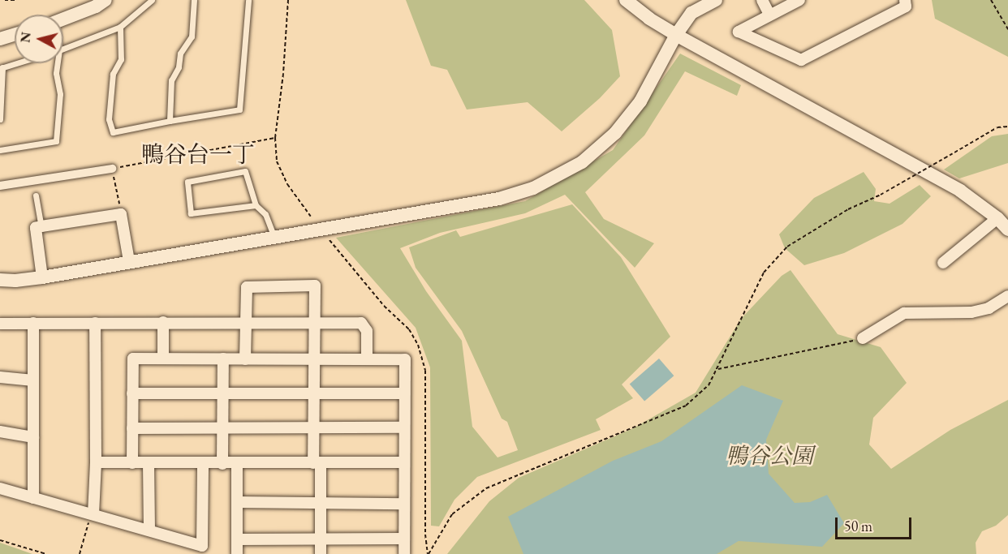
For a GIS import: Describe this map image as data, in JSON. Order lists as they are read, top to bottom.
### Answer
{
  "districts": ["鴨谷台一丁"],
  "parks": ["鴨谷公園"],
  "scale_bar": "50 m",
  "north": "left"
}
